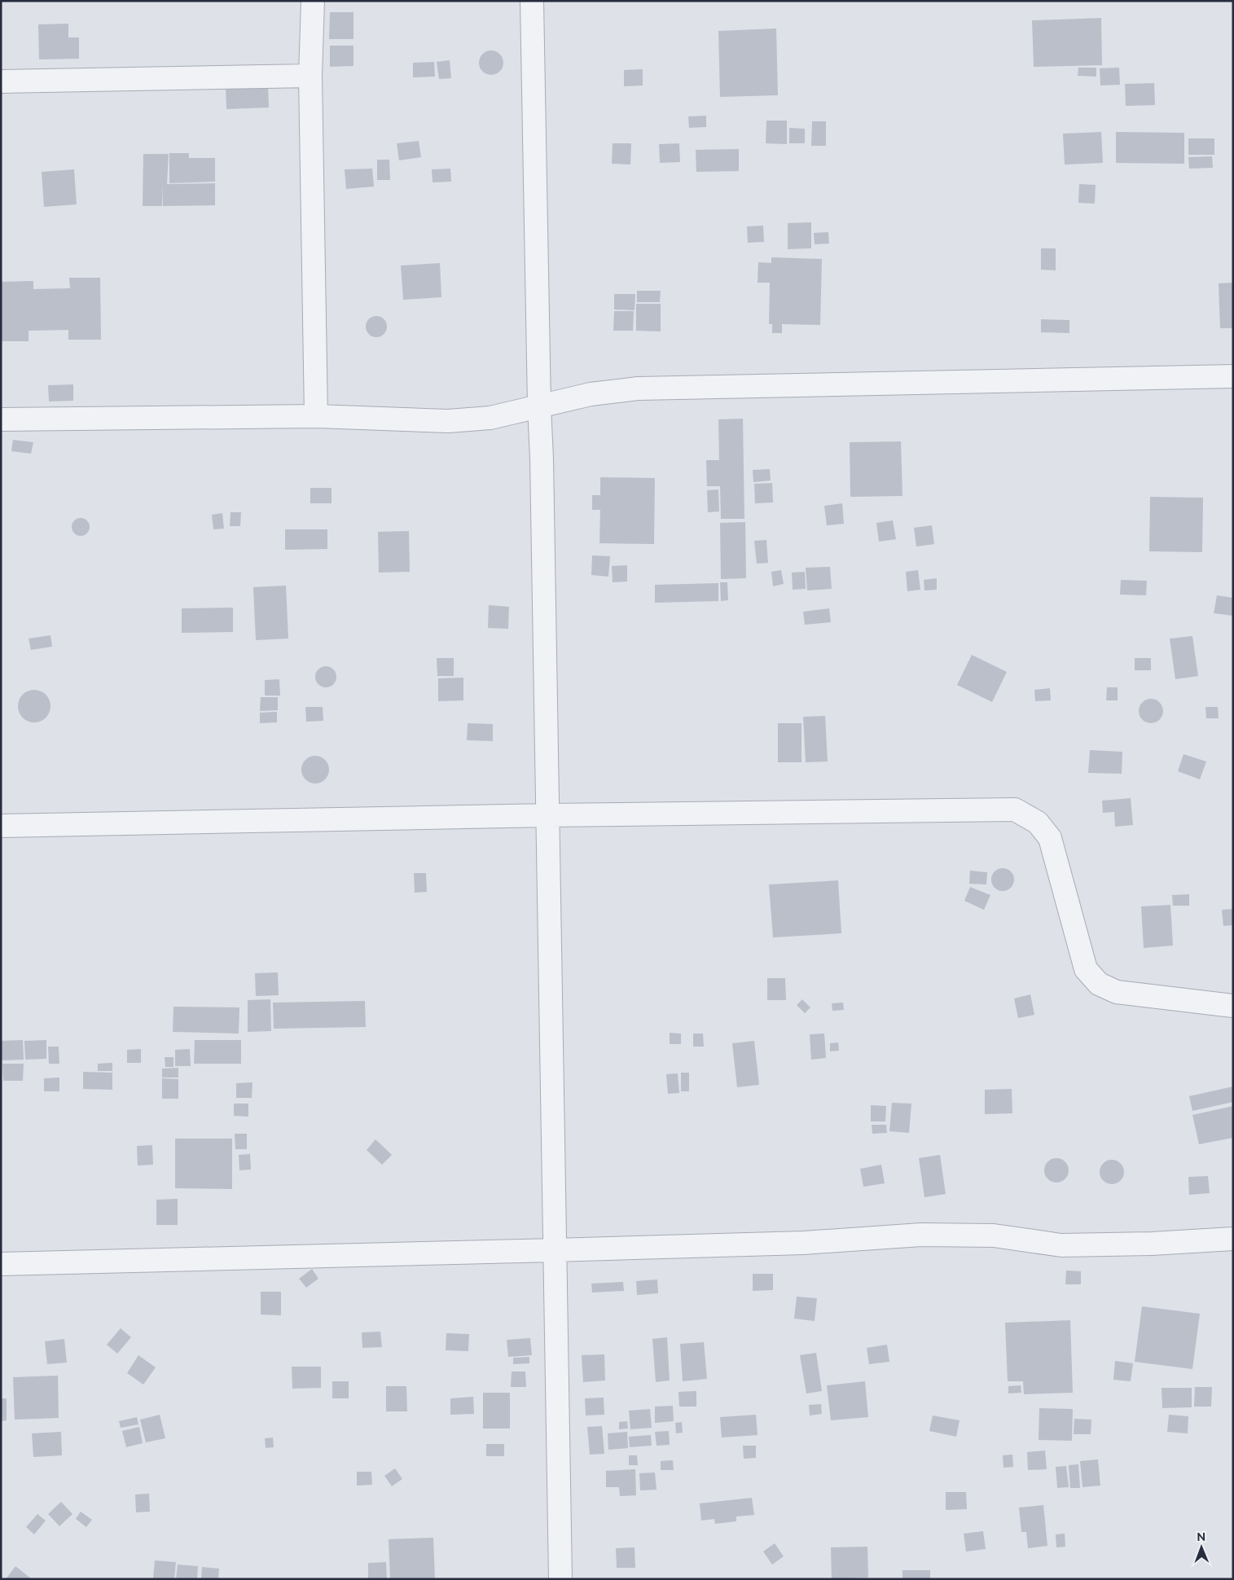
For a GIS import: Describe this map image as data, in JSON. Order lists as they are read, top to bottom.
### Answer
{
  "north": "top"
}
